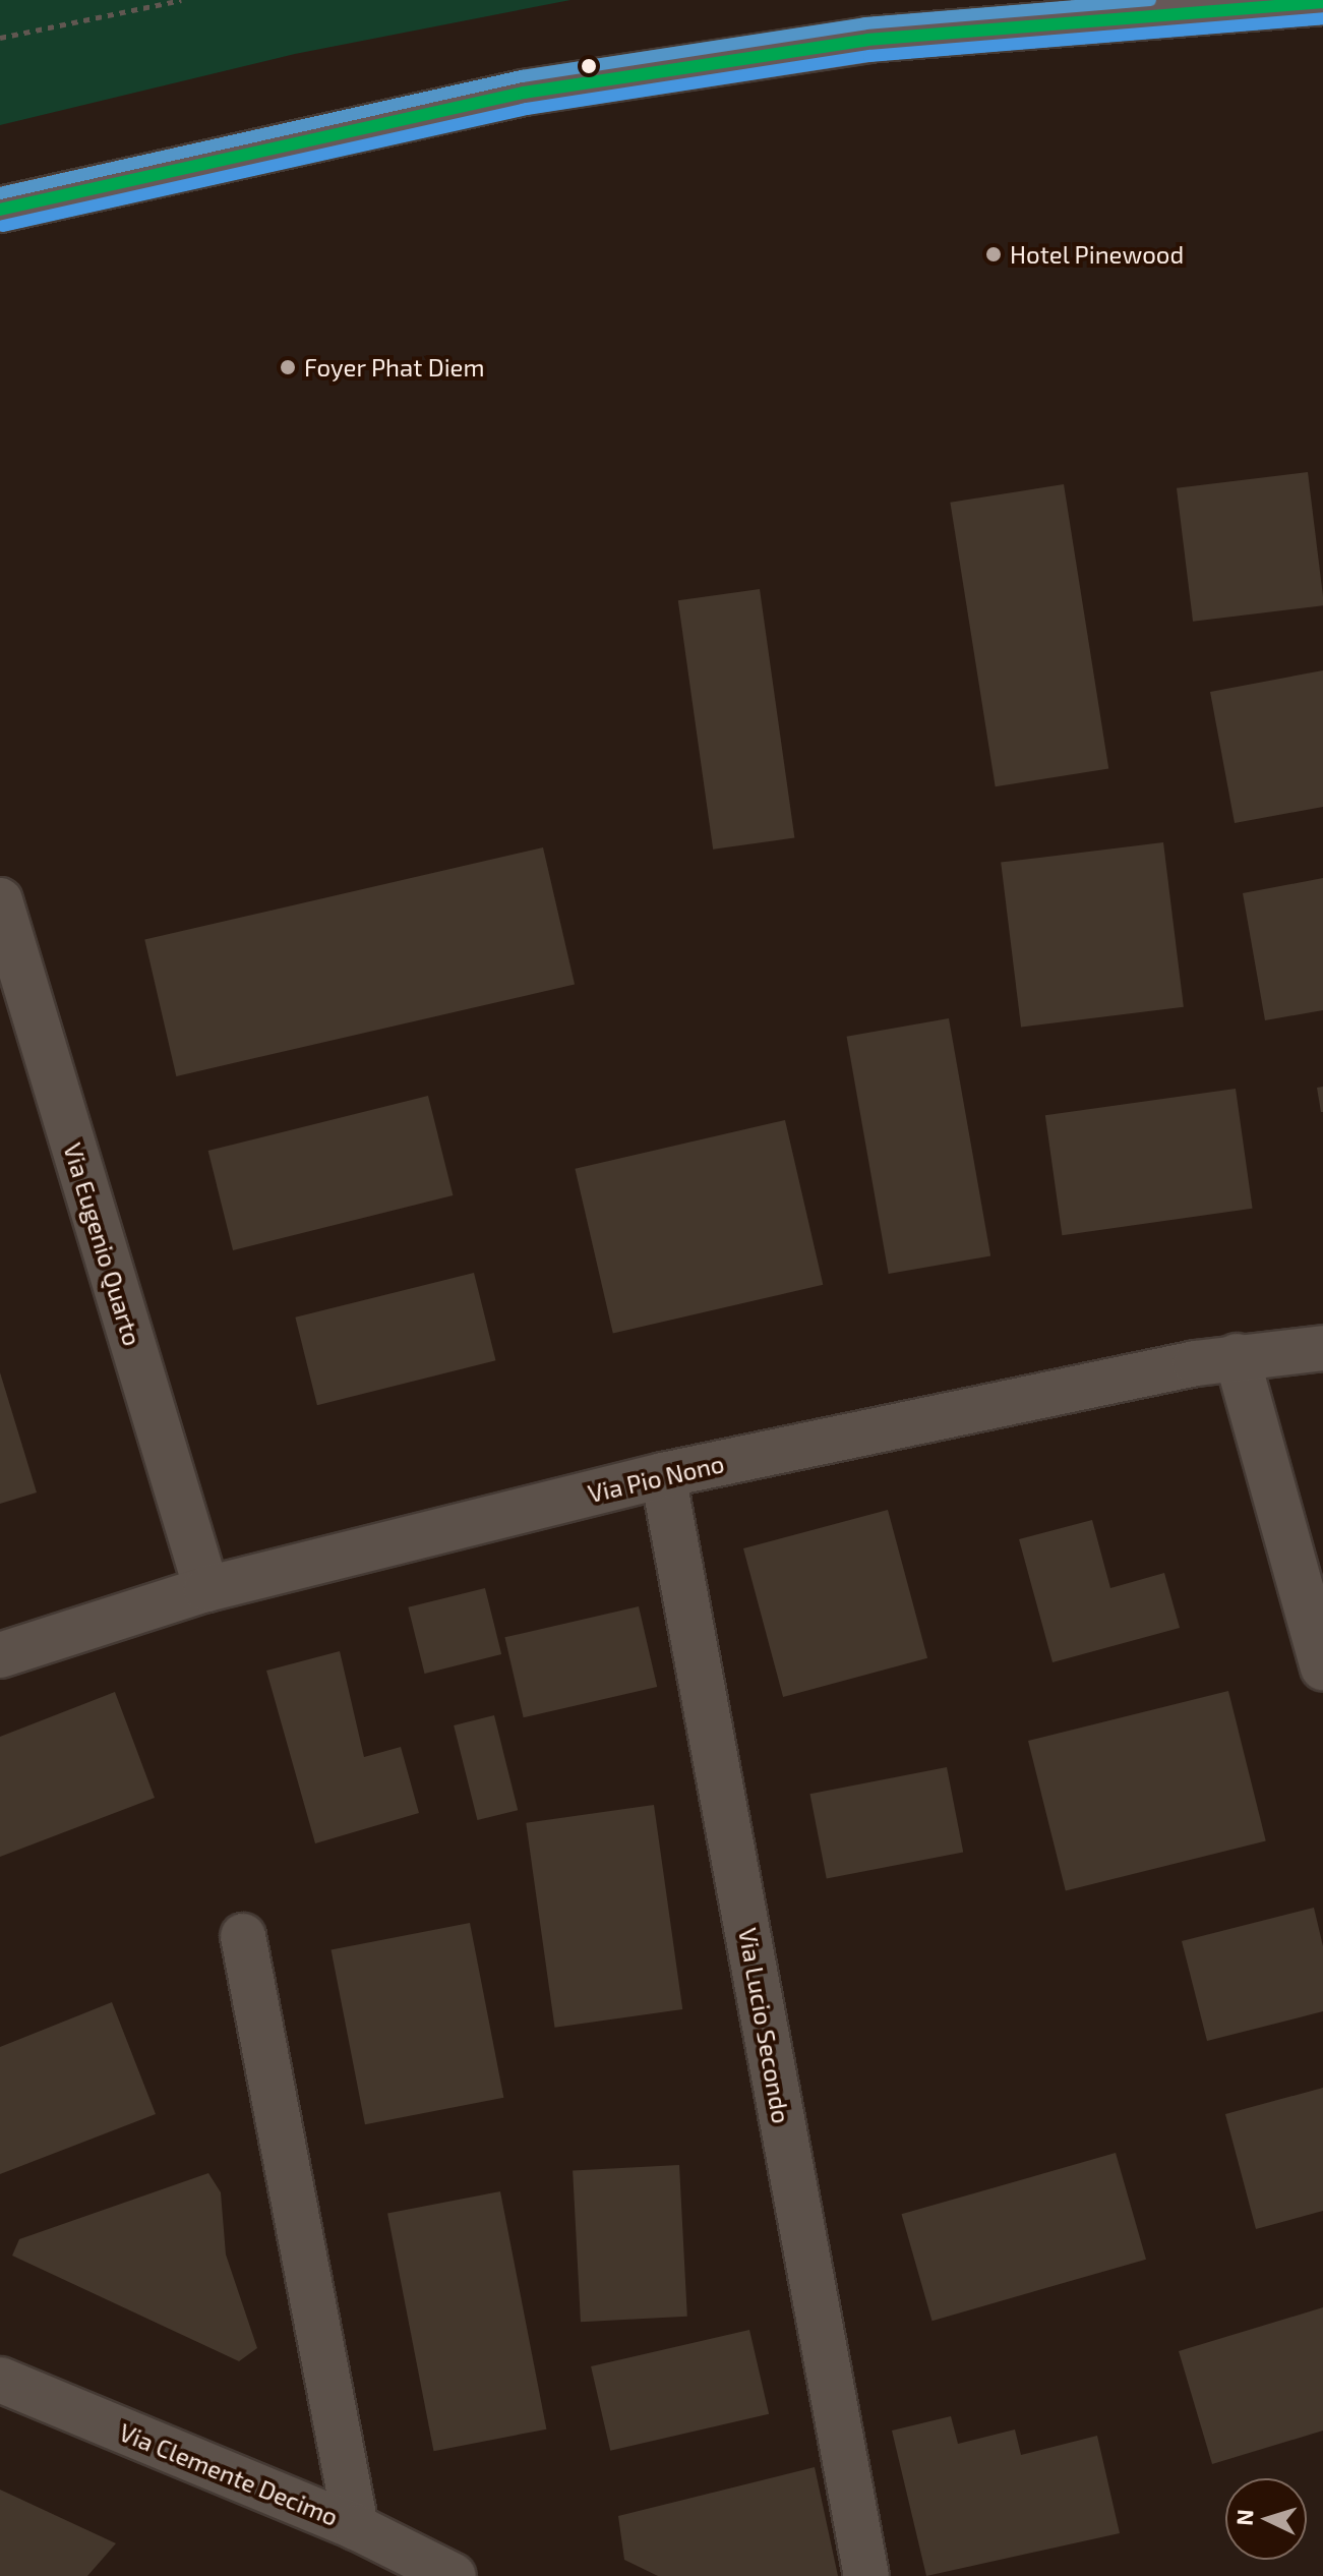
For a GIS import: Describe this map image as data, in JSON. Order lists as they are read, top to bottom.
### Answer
{
  "streets": {
    "street": [
      "Via Eugenio Quarto",
      "Via Pio Nono",
      "Via Lucio Secondo",
      "Via Clemente Decimo"
    ]
  },
  "crossings": [
    ["Via Eugenio Quarto", "Via Pio Nono"],
    ["Via Pio Nono", "Via Lucio Secondo"]
  ],
  "places": ["Hotel Pinewood", "Foyer Phat Diem"],
  "north": "left"
}
